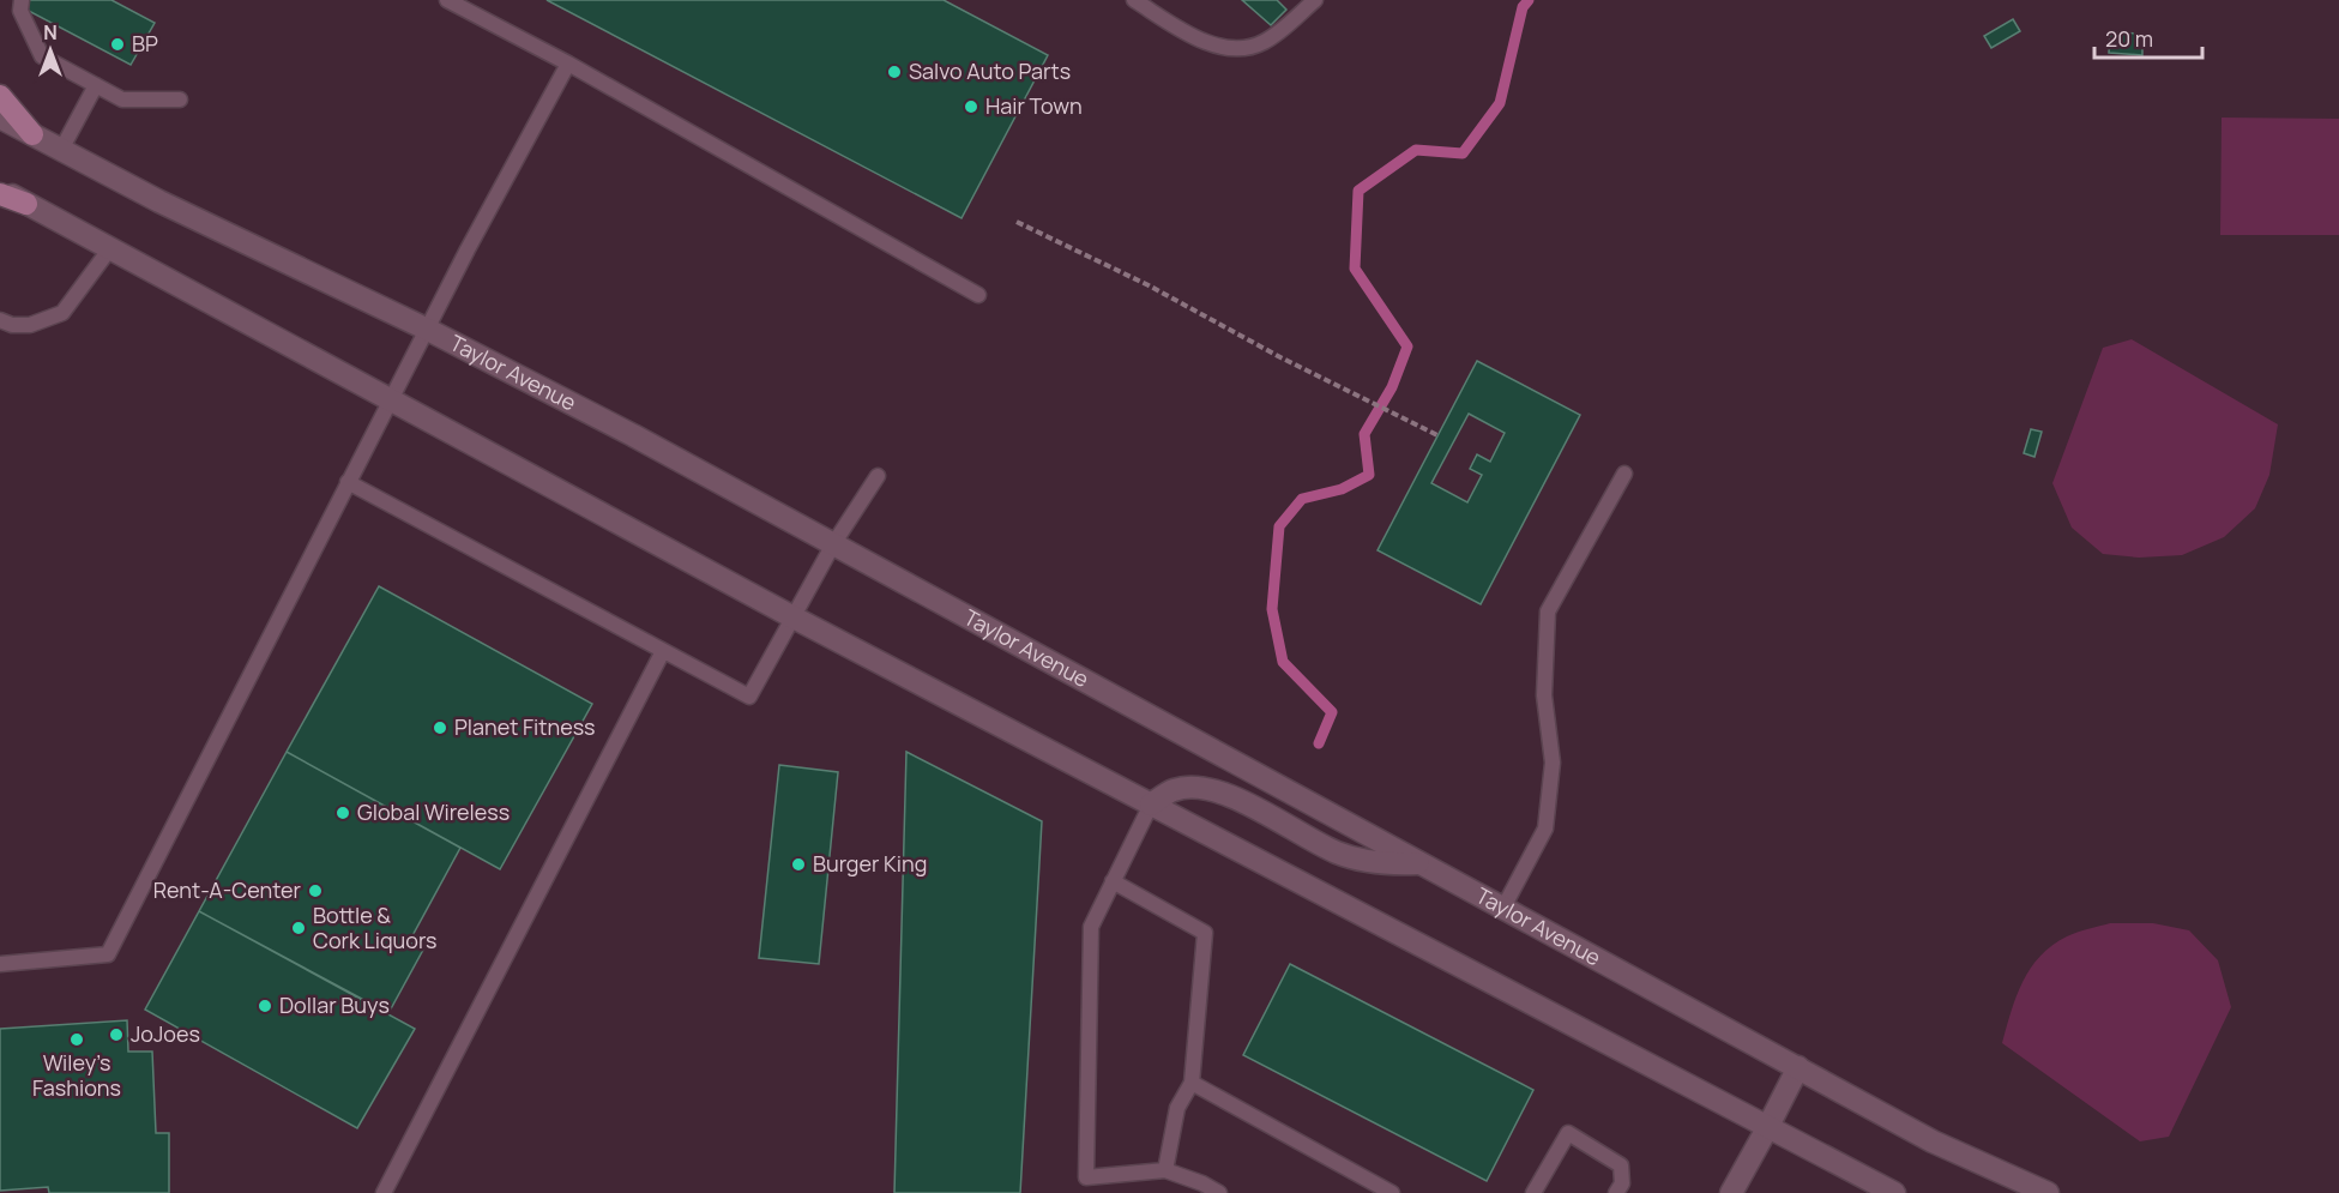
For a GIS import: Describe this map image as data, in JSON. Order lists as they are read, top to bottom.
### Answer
{
  "streets": {
    "main road": ["Taylor Avenue"]
  },
  "places": [
    "BP",
    "Salvo Auto Parts",
    "Hair Town",
    "Planet Fitness",
    "Global Wireless",
    "Burger King",
    "Rent-A-Center",
    "Bottle & Cork Liquors",
    "Dollar Buys",
    "JoJoes",
    "Wiley’s Fashions"
  ],
  "scale_bar": "20 m",
  "north": "top"
}
